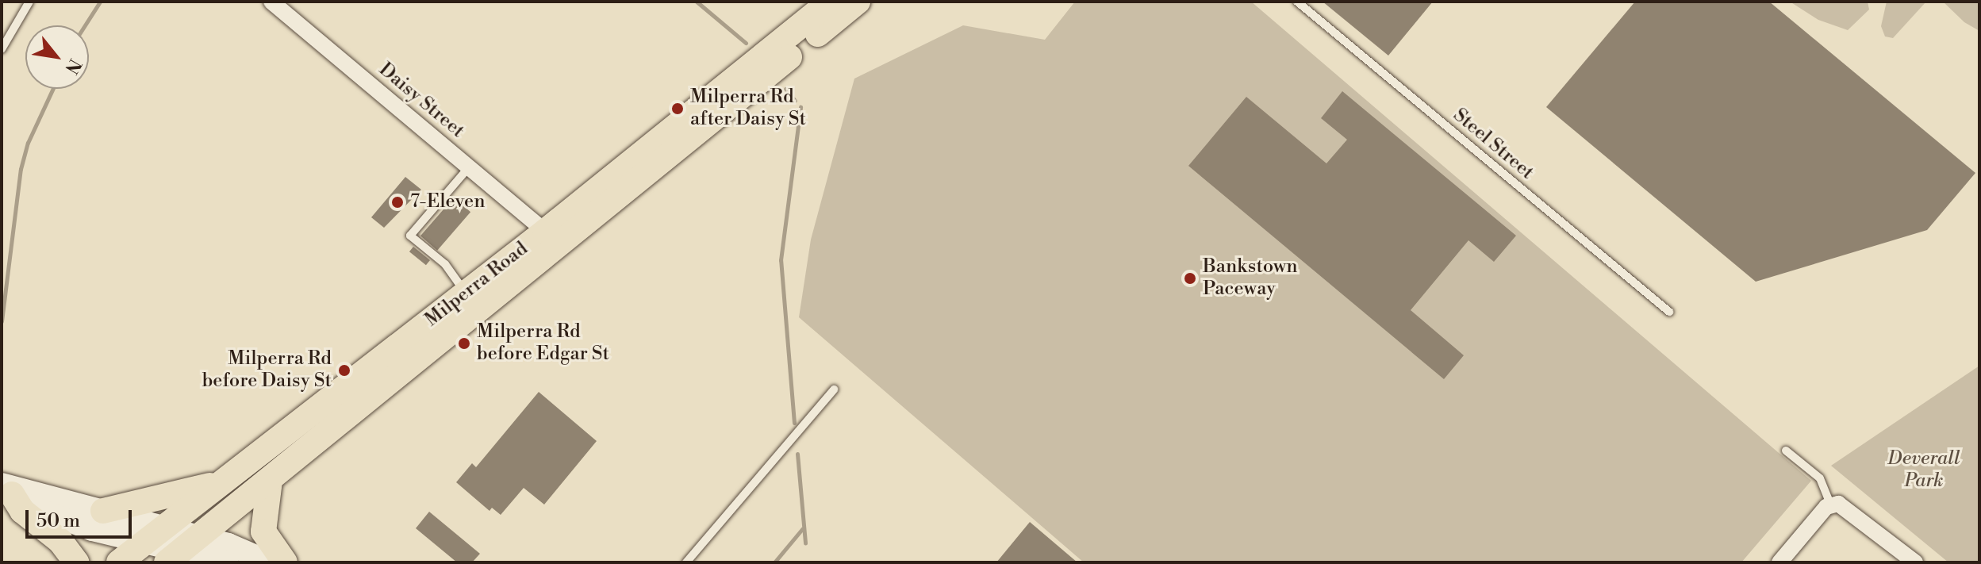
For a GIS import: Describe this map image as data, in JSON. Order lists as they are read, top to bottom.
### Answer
{
  "streets": {
    "highway": ["Milperra Road"],
    "street": ["Daisy Street"],
    "lane": ["Steel Street"]
  },
  "crossings": [
    ["Daisy Street", "Milperra Road"]
  ],
  "parks": ["Deverall Park"],
  "places": [
    "Milperra Rd after Daisy St",
    "7-Eleven",
    "Bankstown Paceway",
    "Milperra Rd before Edgar St",
    "Milperra Rd before Daisy St"
  ],
  "scale_bar": "50 m",
  "north": "bottom right"
}
